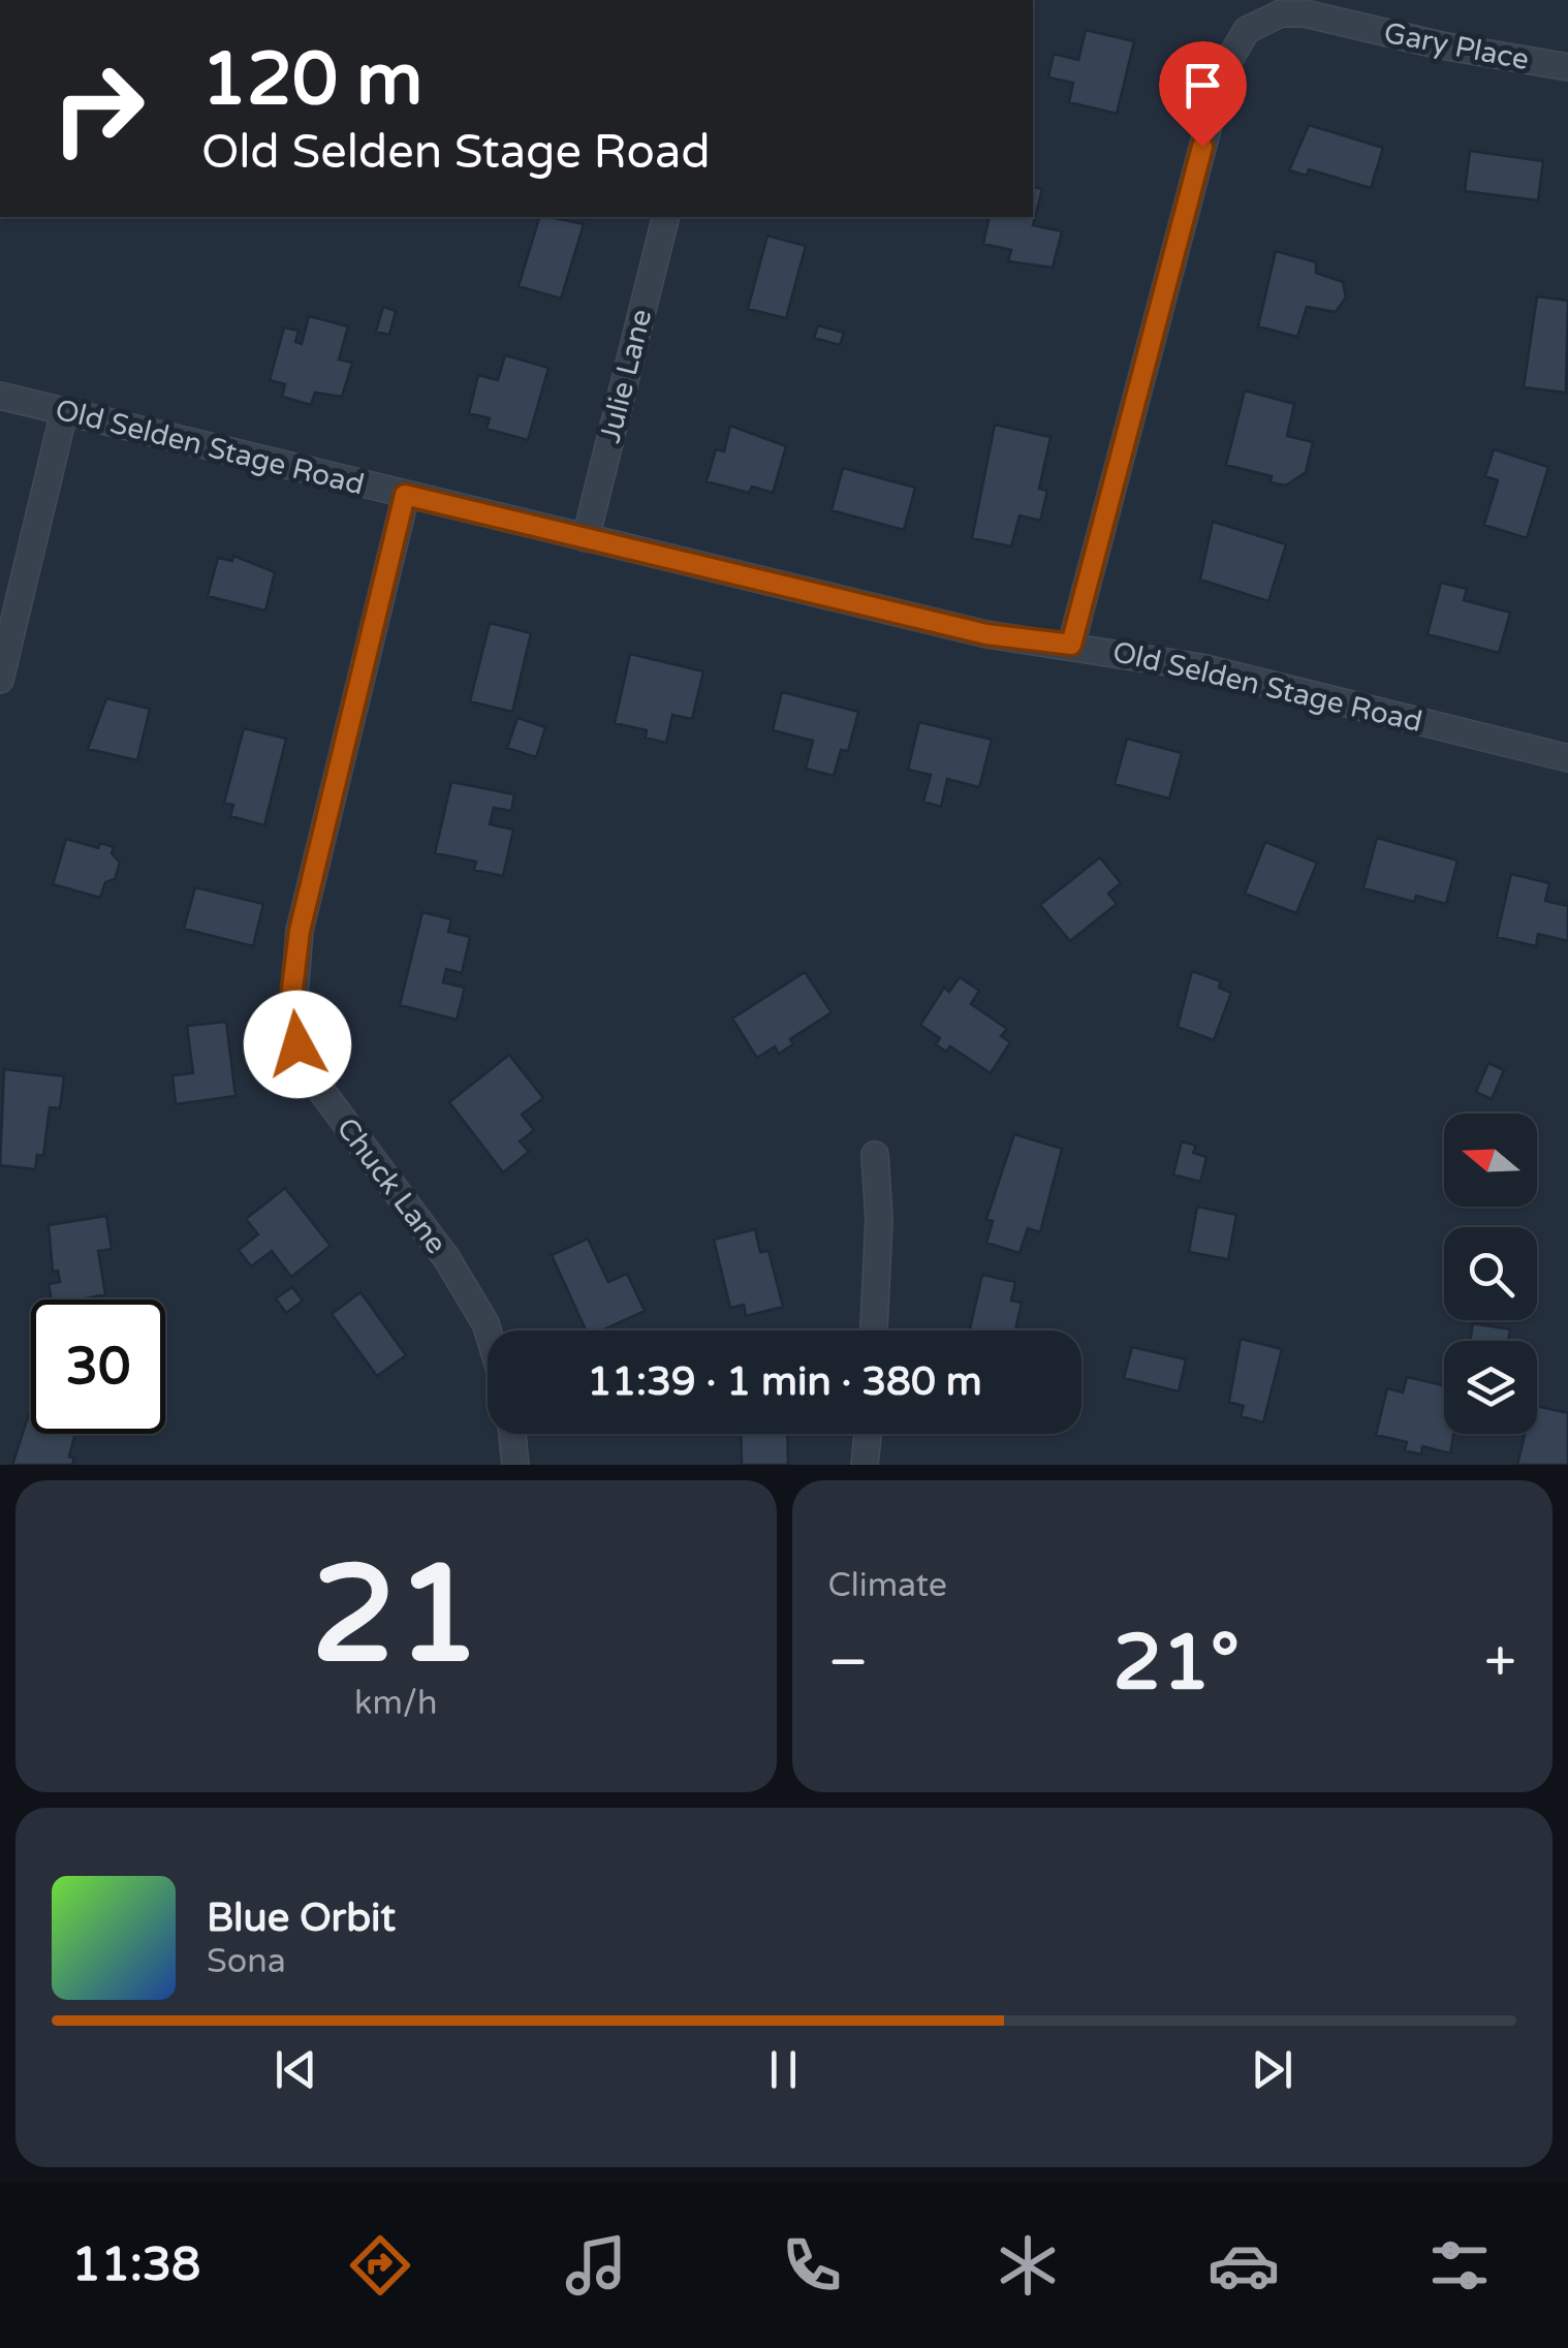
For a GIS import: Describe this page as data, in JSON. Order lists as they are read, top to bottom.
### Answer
{
  "streets": {
    "street": [
      "Gary Place",
      "Julie Lane",
      "Old Selden Stage Road",
      "Chuck Lane"
    ]
  },
  "crossings": [
    ["Gary Place", "Old Selden Stage Road"],
    ["Julie Lane", "Old Selden Stage Road"],
    ["Old Selden Stage Road", "Chuck Lane"]
  ],
  "north": "left",
  "page": {
    "turn": ["120 m", "Old Selden Stage Road"],
    "limit": "30",
    "trip": "11:39 · 1 min · 380 m",
    "tile": [
      ["21", "km/h"],
      "Climate"
    ],
    "heat": ["−", "21°", "+"],
    "song": ["Blue Orbit", "Sona"],
    "tabs": "11:38"
  }
}
